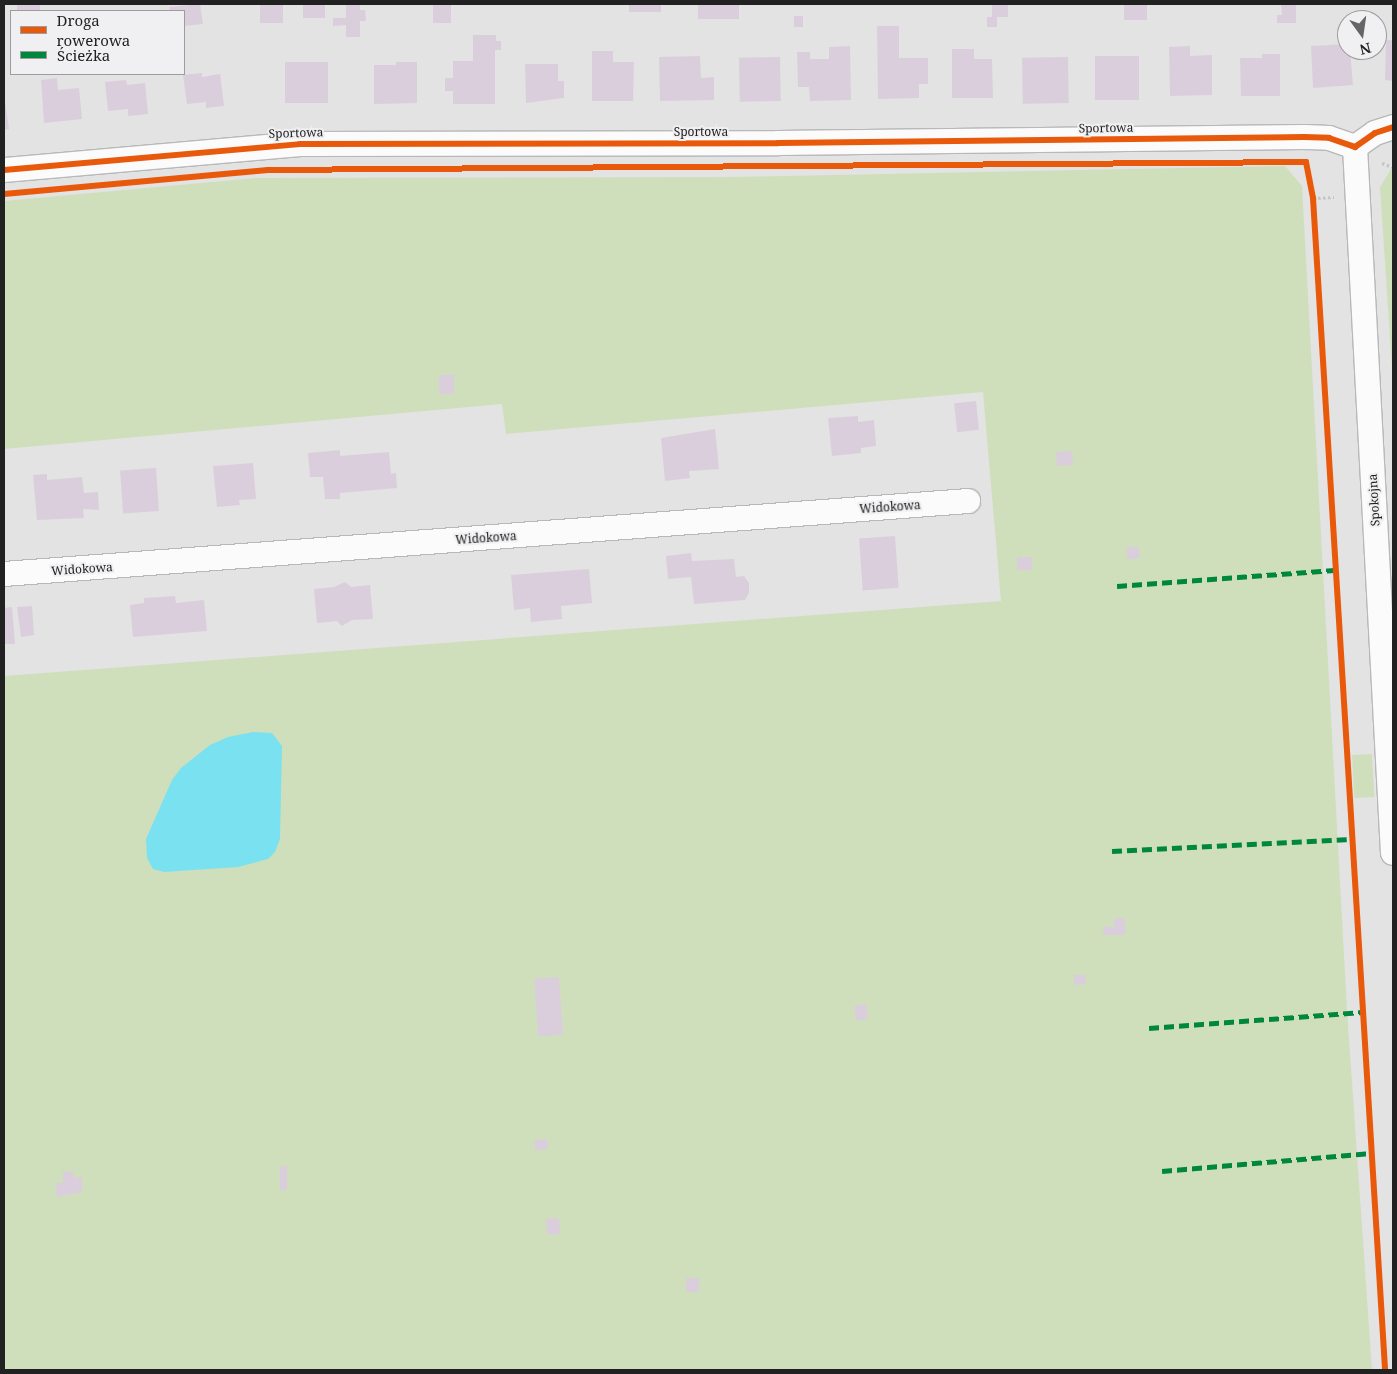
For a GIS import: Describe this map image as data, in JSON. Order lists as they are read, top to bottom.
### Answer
{
  "streets": {
    "street": ["Sportowa", "Spokojna", "Widokowa"]
  },
  "crossings": [
    ["Sportowa", "Spokojna"]
  ],
  "legend": ["Droga rowerowa", "Ścieżka"],
  "north": "bottom"
}
